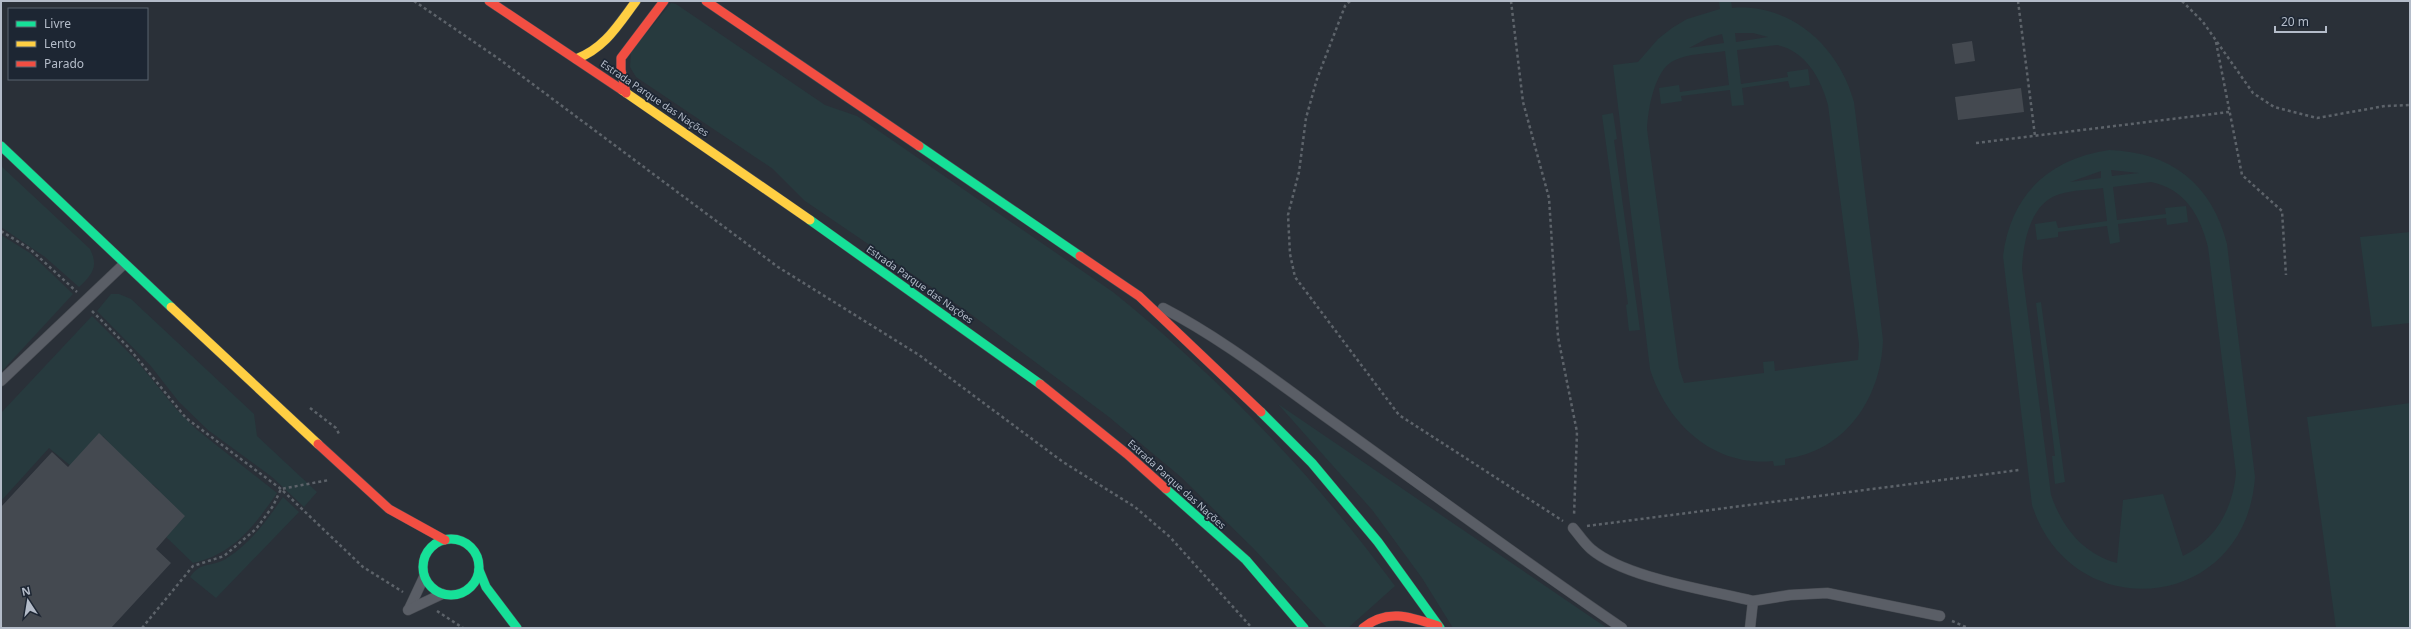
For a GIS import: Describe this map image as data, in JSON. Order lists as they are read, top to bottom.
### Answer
{
  "streets": {
    "main road": ["Estrada Parque das Nações"]
  },
  "legend": ["Livre", "Lento", "Parado"],
  "scale_bar": "20 m",
  "north": "top"
}
